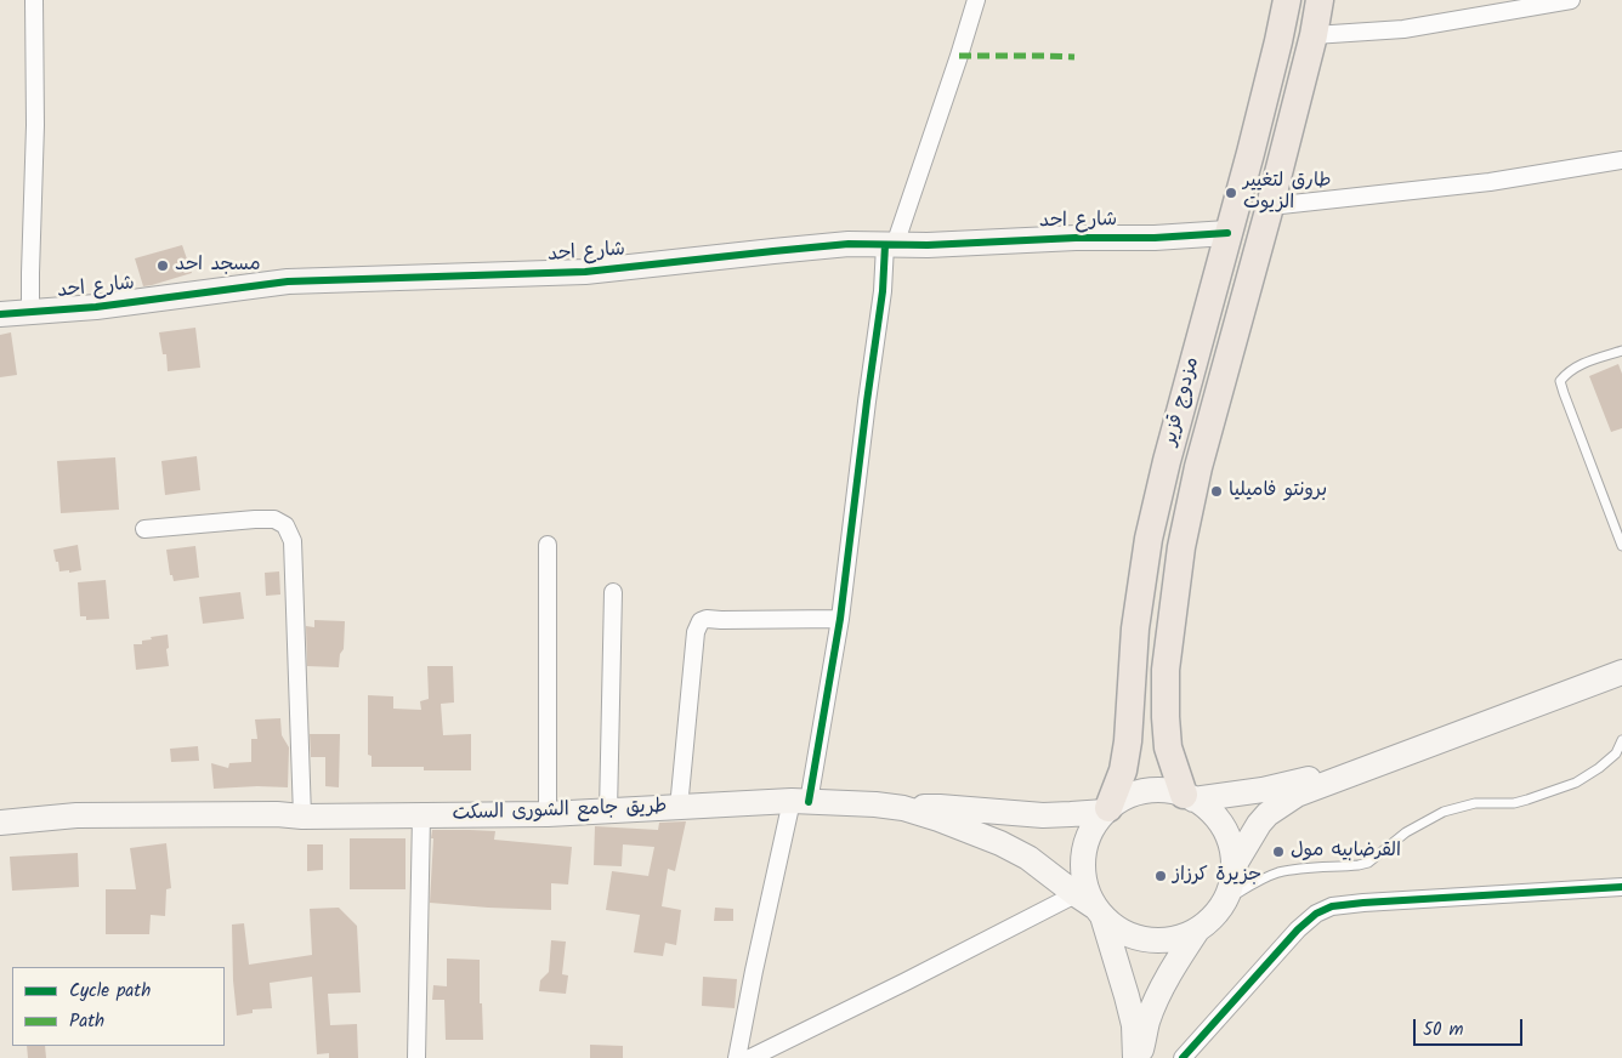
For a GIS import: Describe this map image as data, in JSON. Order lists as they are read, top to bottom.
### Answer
{
  "streets": {
    "main road": ["شارع احد", "مزدوج قزير", "طريق جامع الشورى السكت"]
  },
  "crossings": [
    ["شارع احد", "مزدوج قزير"],
    ["مزدوج قزير", "طريق جامع الشورى السكت"]
  ],
  "places": [
    "طارق لتغيير الزيوت",
    "مسجد احد",
    "برونتو فاميليا",
    "القرضابيه مول",
    "جزيرة كرزاز"
  ],
  "legend": ["Cycle path", "Path"],
  "scale_bar": "50 m"
}
